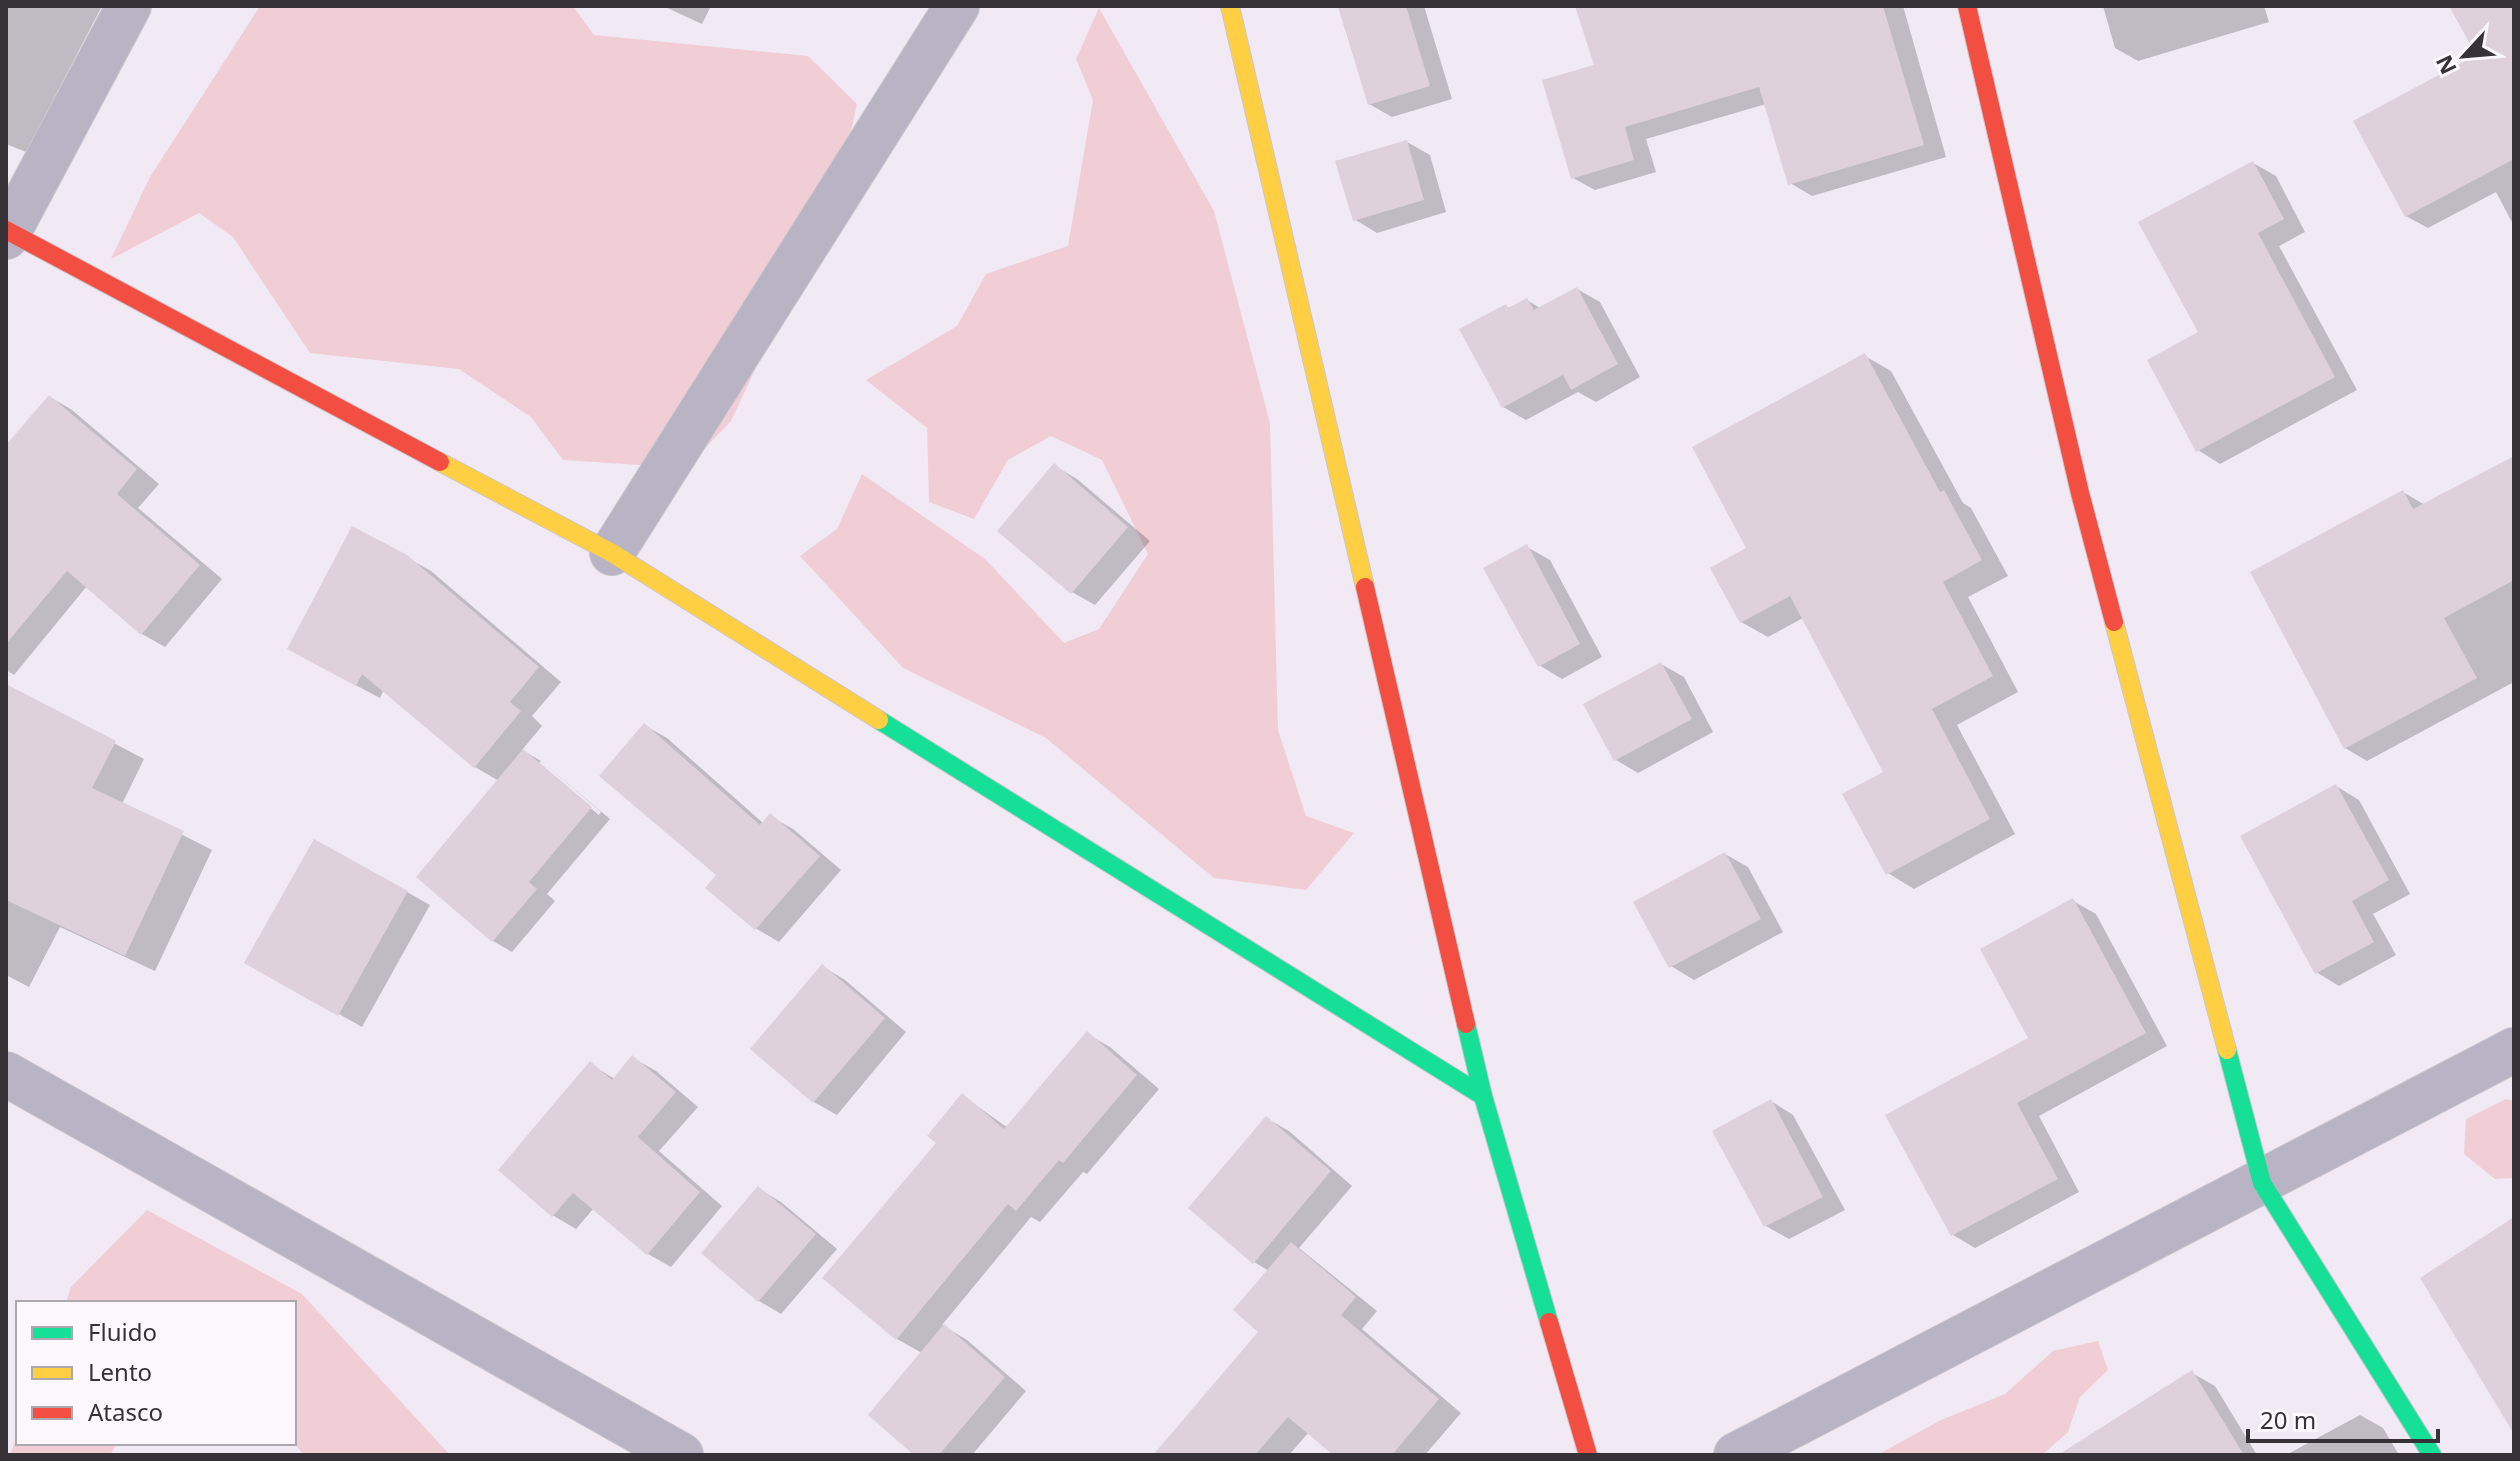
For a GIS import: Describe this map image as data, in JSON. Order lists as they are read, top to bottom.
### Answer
{
  "legend": ["Fluido", "Lento", "Atasco"],
  "scale_bar": "20 m",
  "north": "bottom left"
}
